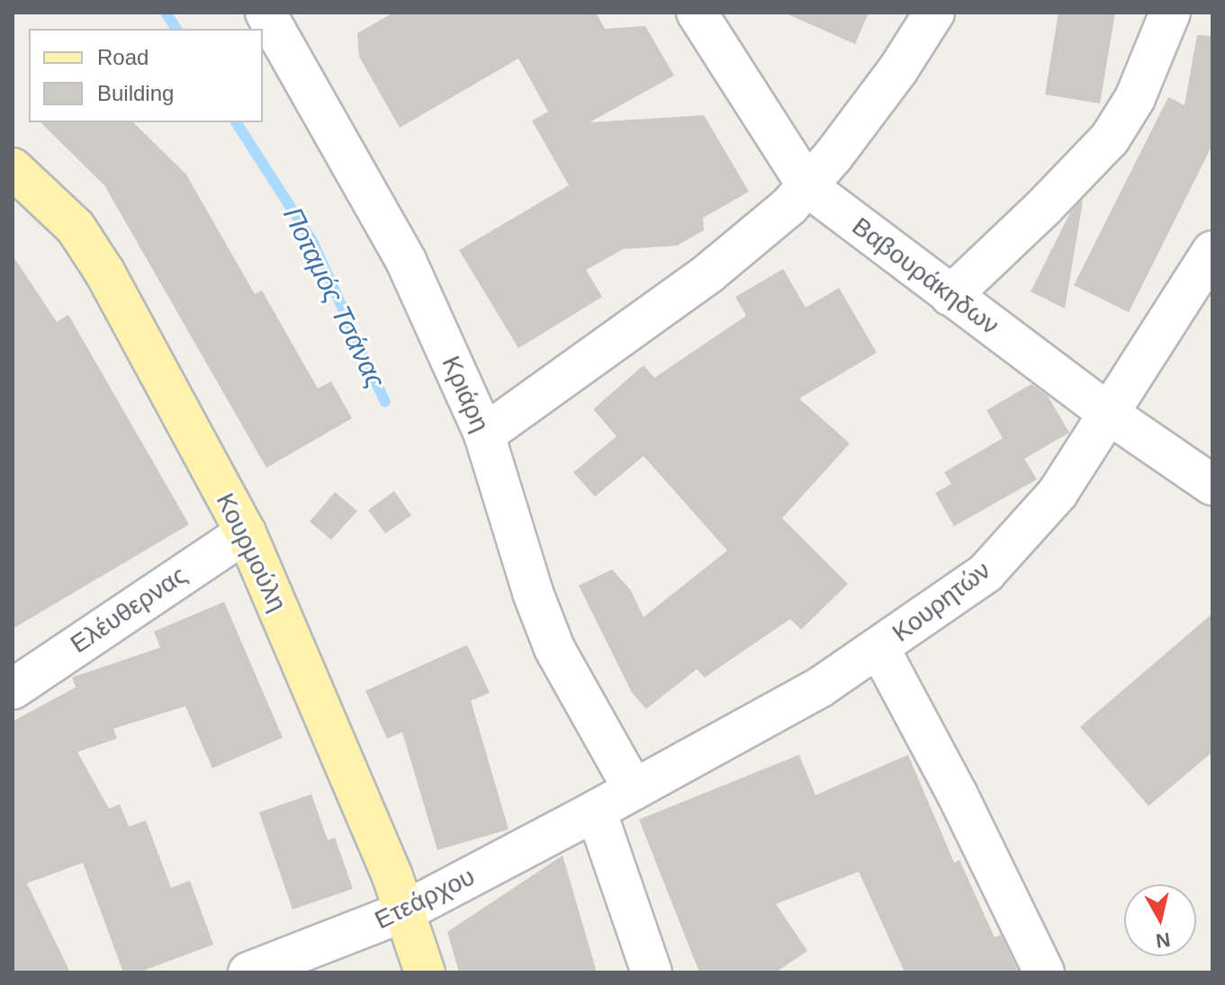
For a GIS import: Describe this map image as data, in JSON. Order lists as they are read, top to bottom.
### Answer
{
  "streets": {
    "main road": ["Κουρμούλη"],
    "street": [
      "Βαβουράκηδων",
      "Κριάρη",
      "Κουρητών",
      "Ελέυθερνας",
      "Ετεάρχου"
    ]
  },
  "crossings": [
    ["Βαβουράκηδων", "Κουρητών"],
    ["Κριάρη", "Κουρητών"],
    ["Κουρμούλη", "Ελέυθερνας"],
    ["Κουρμούλη", "Ετεάρχου"],
    ["Κουρητών", "Ετεάρχου"]
  ],
  "water": ["Ποταμός Τσάνας"],
  "legend": ["Road", "Building"],
  "north": "bottom"
}
